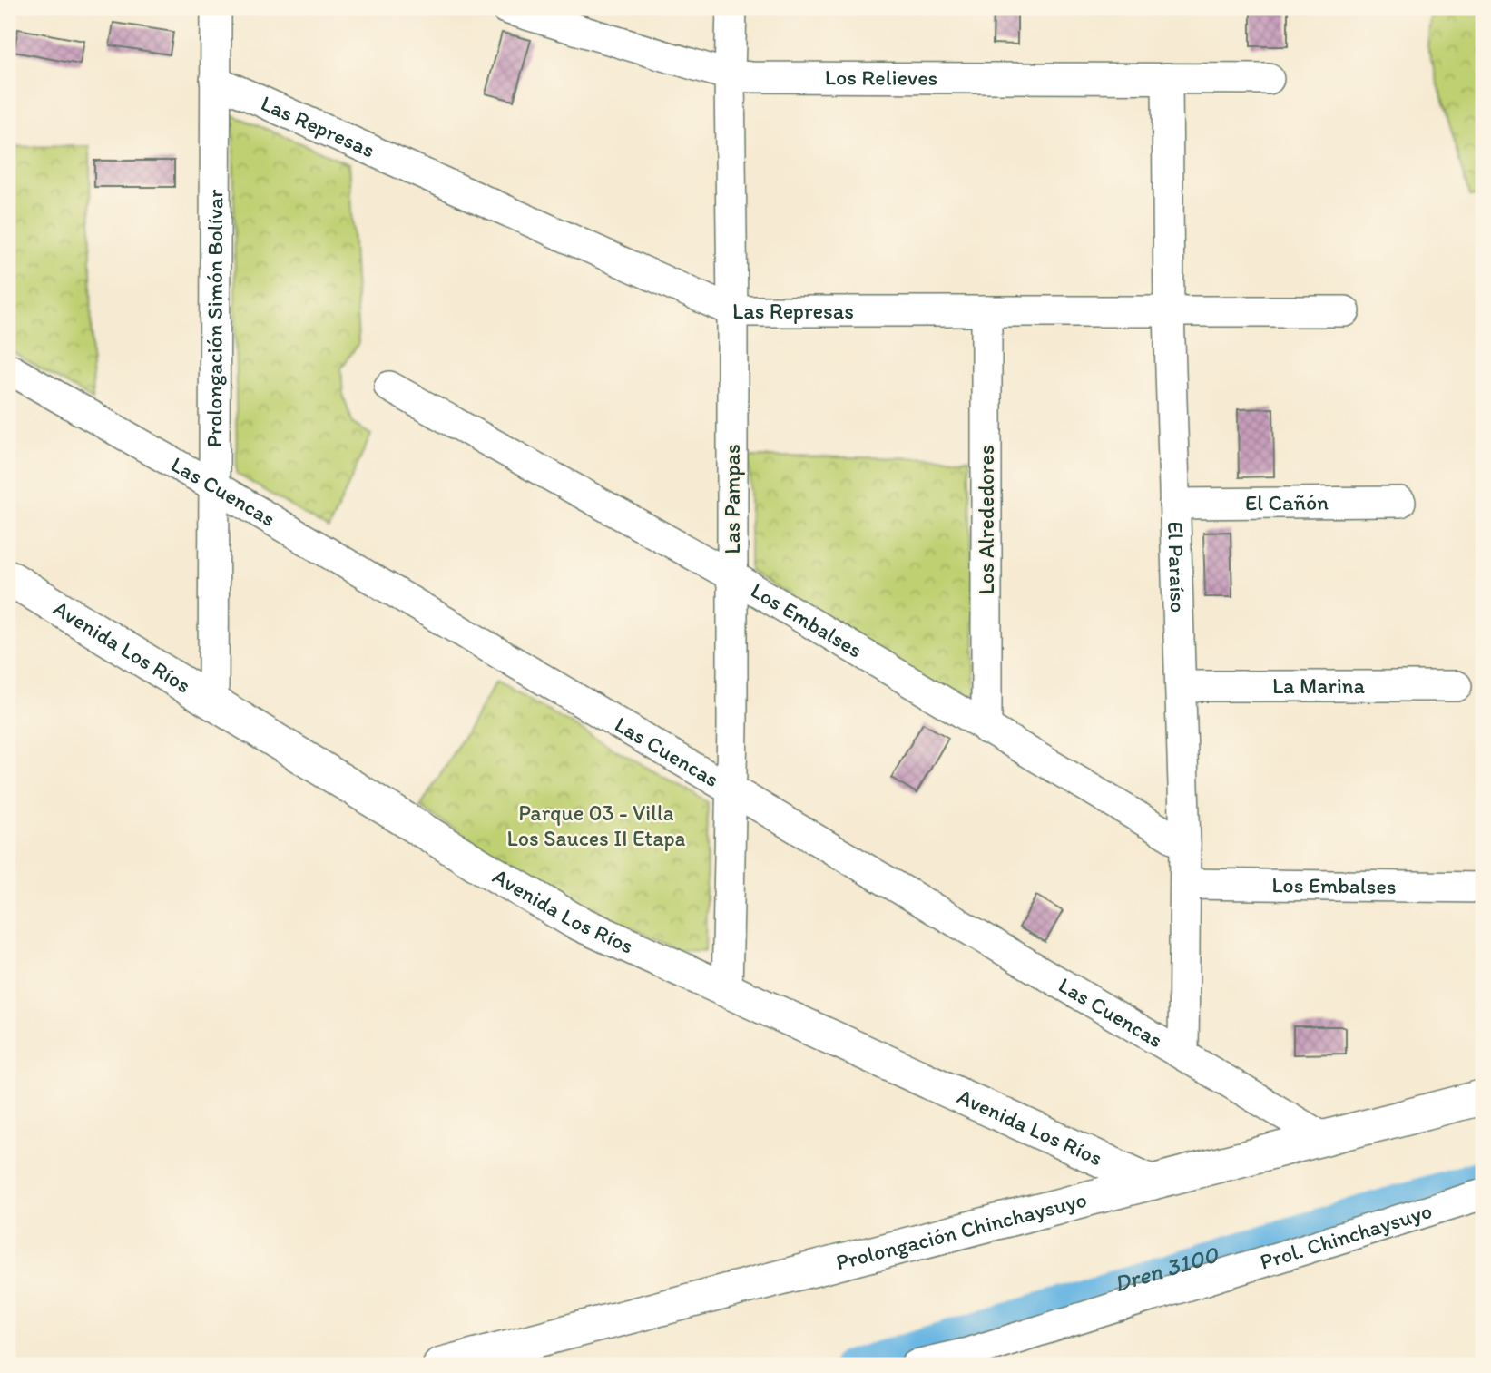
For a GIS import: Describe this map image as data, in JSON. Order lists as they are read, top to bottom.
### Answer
{
  "streets": {
    "street": [
      "Los Relieves",
      "Las Represas",
      "Prolongación Simón Bolívar",
      "Las Cuencas",
      "Las Pampas",
      "El Cañón",
      "Los Alrededores",
      "El Paraíso",
      "Los Embalses",
      "Avenida Los Ríos",
      "La Marina",
      "Prolongación Chinchaysuyo",
      "Prol. Chinchaysuyo"
    ]
  },
  "crossings": [
    ["Los Relieves", "Las Pampas"],
    ["Los Relieves", "El Paraíso"],
    ["Las Represas", "Prolongación Simón Bolívar"],
    ["Las Represas", "Las Pampas"],
    ["Las Represas", "Los Alrededores"],
    ["Las Represas", "El Paraíso"],
    ["Prolongación Simón Bolívar", "Las Cuencas"],
    ["Prolongación Simón Bolívar", "Avenida Los Ríos"],
    ["Las Cuencas", "Las Pampas"],
    ["Las Cuencas", "El Paraíso"],
    ["Las Cuencas", "Prolongación Chinchaysuyo"],
    ["Las Pampas", "Los Embalses"],
    ["Las Pampas", "Avenida Los Ríos"],
    ["El Cañón", "El Paraíso"],
    ["Los Alrededores", "Los Embalses"],
    ["El Paraíso", "Los Embalses"],
    ["El Paraíso", "La Marina"],
    ["Avenida Los Ríos", "Prolongación Chinchaysuyo"]
  ],
  "water": ["Dren 3100"],
  "parks": ["Parque 03 - Villa Los Sauces II Etapa"]
}
